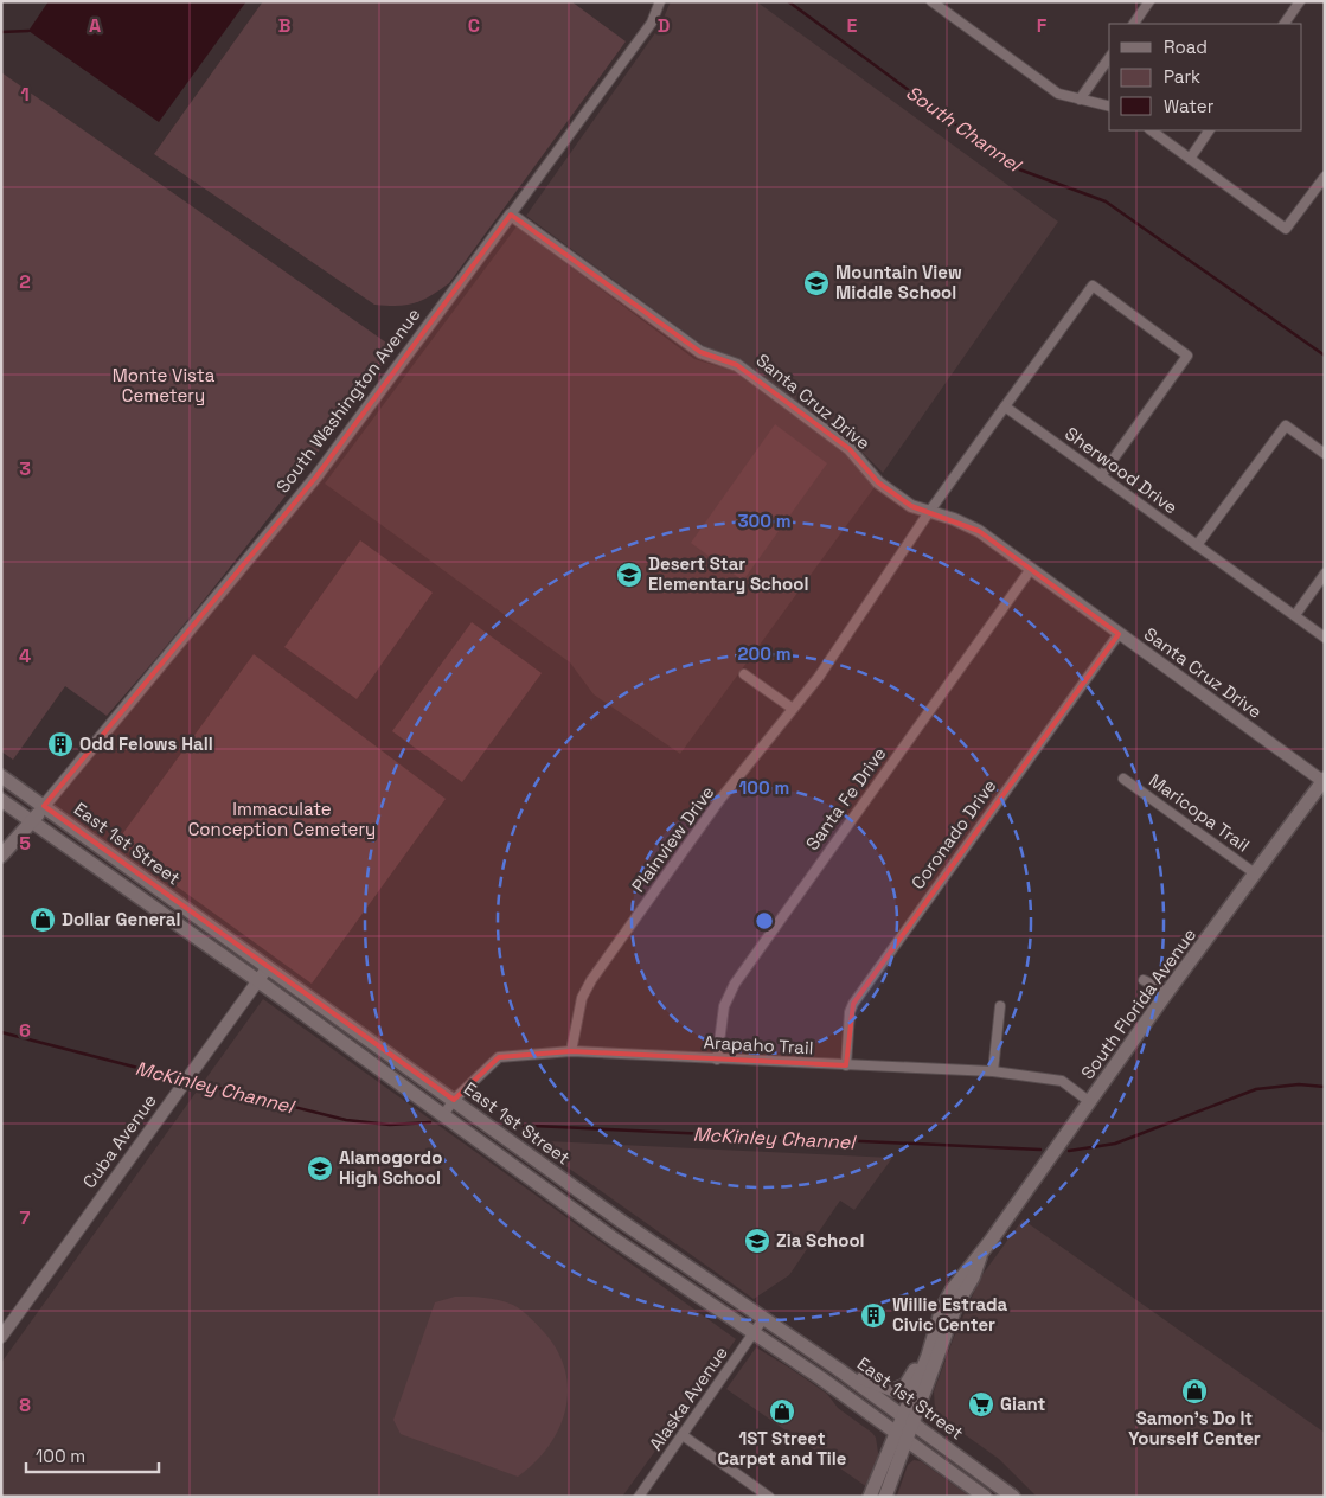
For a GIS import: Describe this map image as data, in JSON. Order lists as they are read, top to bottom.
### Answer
{
  "streets": {
    "main road": ["East 1st Street", "South Florida Avenue"],
    "street": [
      "South Washington Avenue",
      "Santa Cruz Drive",
      "Sherwood Drive",
      "Santa Fe Drive",
      "Maricopa Trail",
      "Coronado Drive",
      "Plainview Drive",
      "Arapaho Trail",
      "Cuba Avenue",
      "Alaska Avenue"
    ]
  },
  "crossings": [
    ["South Washington Avenue", "Santa Cruz Drive"],
    ["South Washington Avenue", "East 1st Street"],
    ["Santa Cruz Drive", "Santa Fe Drive"],
    ["Santa Cruz Drive", "Coronado Drive"],
    ["Santa Cruz Drive", "Plainview Drive"],
    ["Santa Cruz Drive", "South Florida Avenue"],
    ["Santa Fe Drive", "Arapaho Trail"],
    ["Maricopa Trail", "South Florida Avenue"],
    ["Coronado Drive", "Arapaho Trail"],
    ["Plainview Drive", "Arapaho Trail"],
    ["East 1st Street", "South Florida Avenue"],
    ["East 1st Street", "Arapaho Trail"],
    ["East 1st Street", "Cuba Avenue"],
    ["East 1st Street", "Alaska Avenue"],
    ["South Florida Avenue", "Arapaho Trail"]
  ],
  "water": ["South Channel", "McKinley Channel"],
  "parks": ["Monte Vista Cemetery", "Immaculate Conception Cemetery"],
  "places": {
    "school or university": [
      "Mountain View Middle School",
      "Desert Star Elementary School",
      "Alamogordo High School",
      "Zia School"
    ],
    "building": ["Odd Felows Hall", "Willie Estrada Civic Center"],
    "shop": ["Dollar General", "Samon's Do It Yourself Center", "1ST Street Carpet and Tile"],
    "supermarket": ["Giant"]
  },
  "legend": ["Road", "Park", "Water"],
  "scale_bar": "100 m",
  "grid": {
    "columns": [
      "A",
      "B",
      "C",
      "D",
      "E",
      "F"
    ],
    "rows": [
      "1",
      "2",
      "3",
      "4",
      "5",
      "6",
      "7",
      "8"
    ]
  },
  "rings": ["300 m", "200 m", "100 m"]
}
